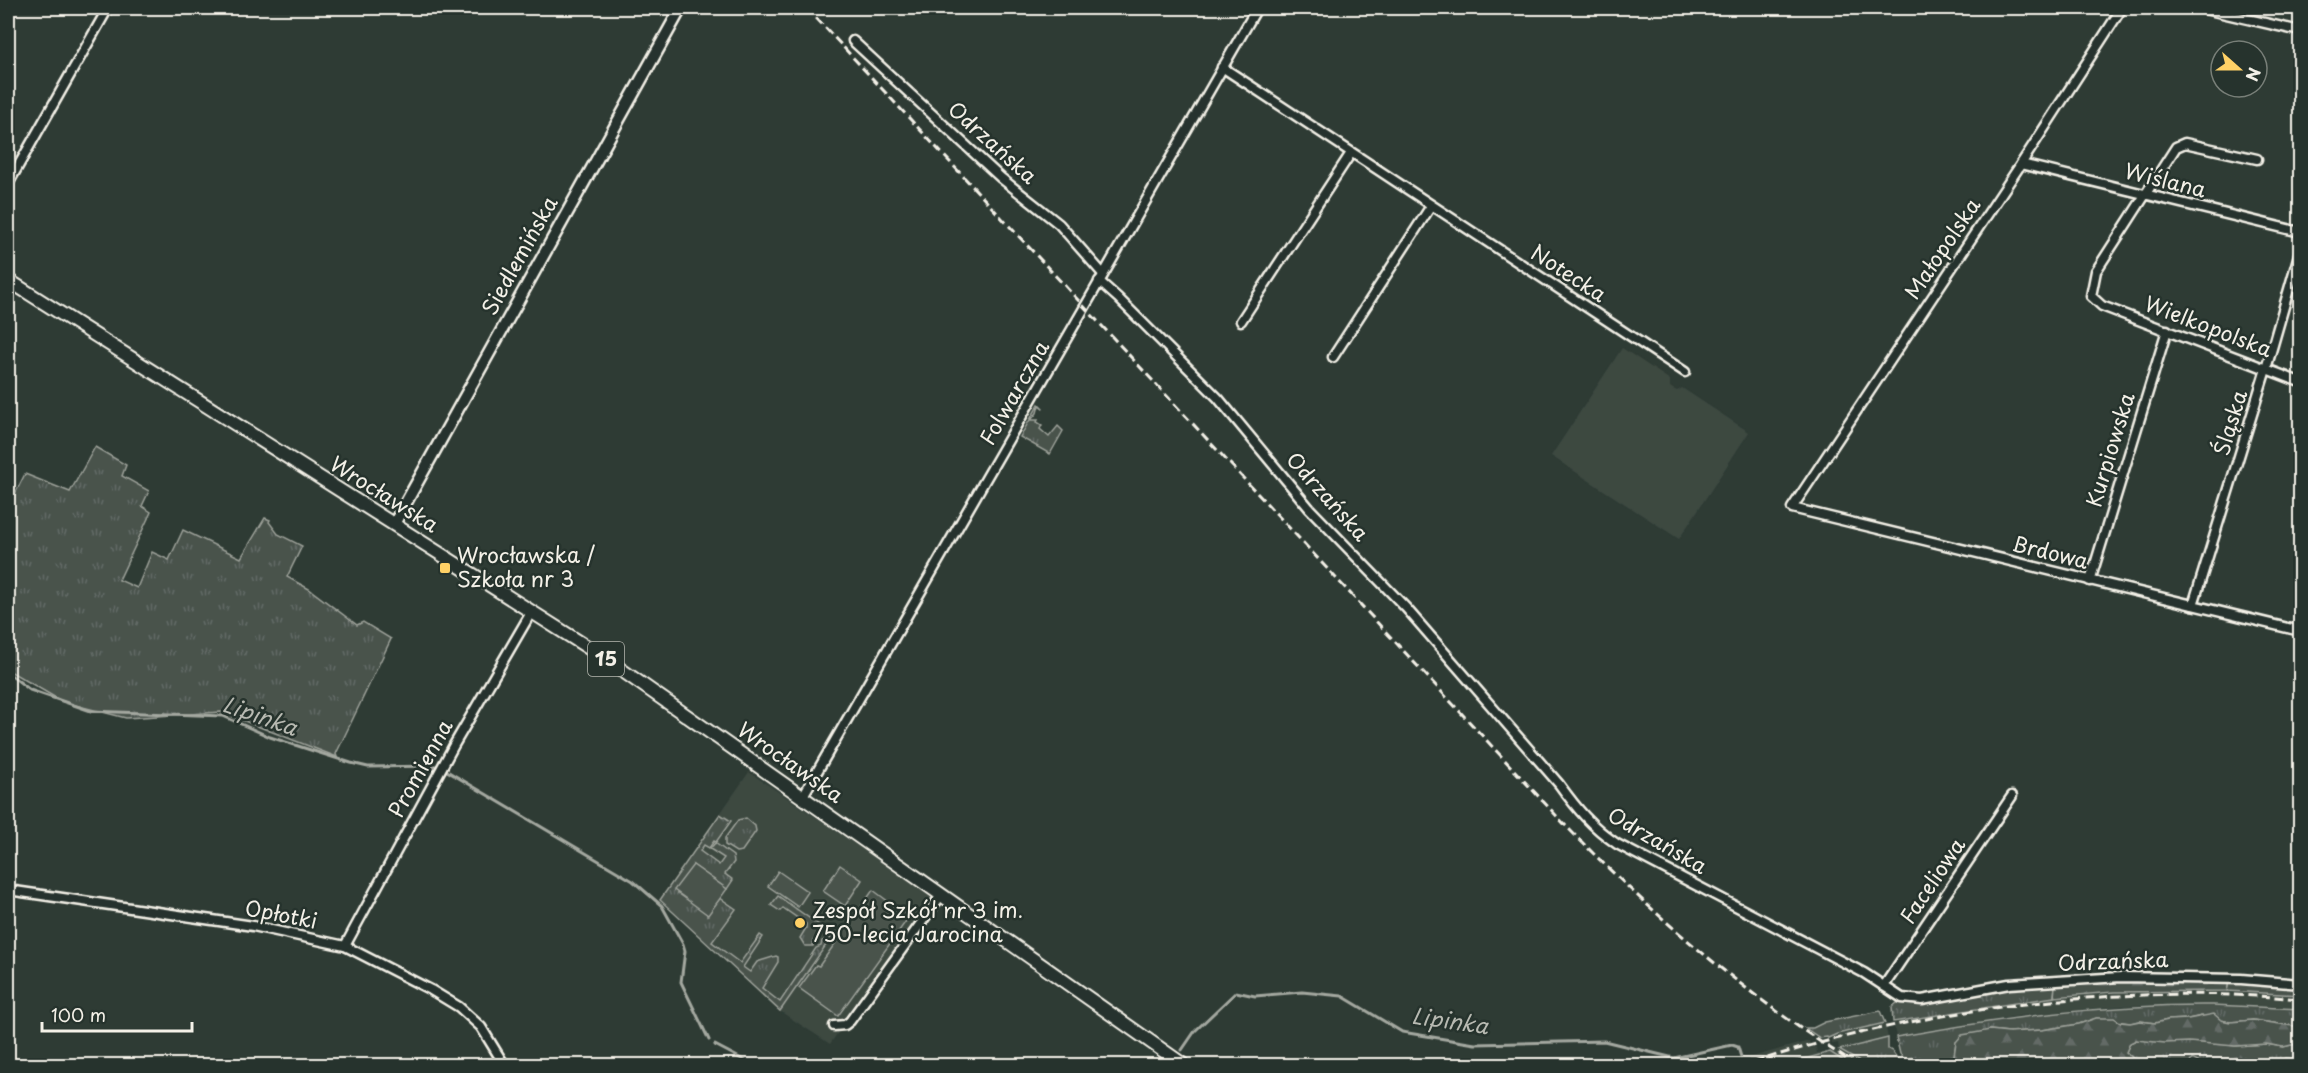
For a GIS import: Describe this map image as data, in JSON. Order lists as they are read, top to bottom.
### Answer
{
  "streets": {
    "main road": ["Wrocławska", "15"],
    "street": [
      "Odrzańska",
      "Wiślana",
      "Małopolska",
      "Siedlemińska",
      "Notecka",
      "Wielkopolska",
      "Folwarczna",
      "Śląska",
      "Kurpiowska",
      "Brdowa",
      "Promienna",
      "Faceliowa",
      "Opłotki"
    ]
  },
  "crossings": [
    ["Odrzańska", "Folwarczna"],
    ["Odrzańska", "Faceliowa"],
    ["Wiślana", "Małopolska"],
    ["Wiślana", "Wielkopolska"],
    ["Małopolska", "Brdowa"],
    ["Siedlemińska", "Wrocławska"],
    ["Notecka", "Folwarczna"],
    ["Wielkopolska", "Śląska"],
    ["Wielkopolska", "Kurpiowska"],
    ["Folwarczna", "Wrocławska"],
    ["Śląska", "Brdowa"],
    ["Kurpiowska", "Brdowa"],
    ["Wrocławska", "Promienna"],
    ["Promienna", "Opłotki"]
  ],
  "water": ["Lipinka"],
  "places": {
    "transit": ["Wrocławska / Szkoła nr 3"],
    "other": ["Zespół Szkół nr 3 im. 750-lecia Jarocina"]
  },
  "scale_bar": "100 m",
  "north": "right"
}
